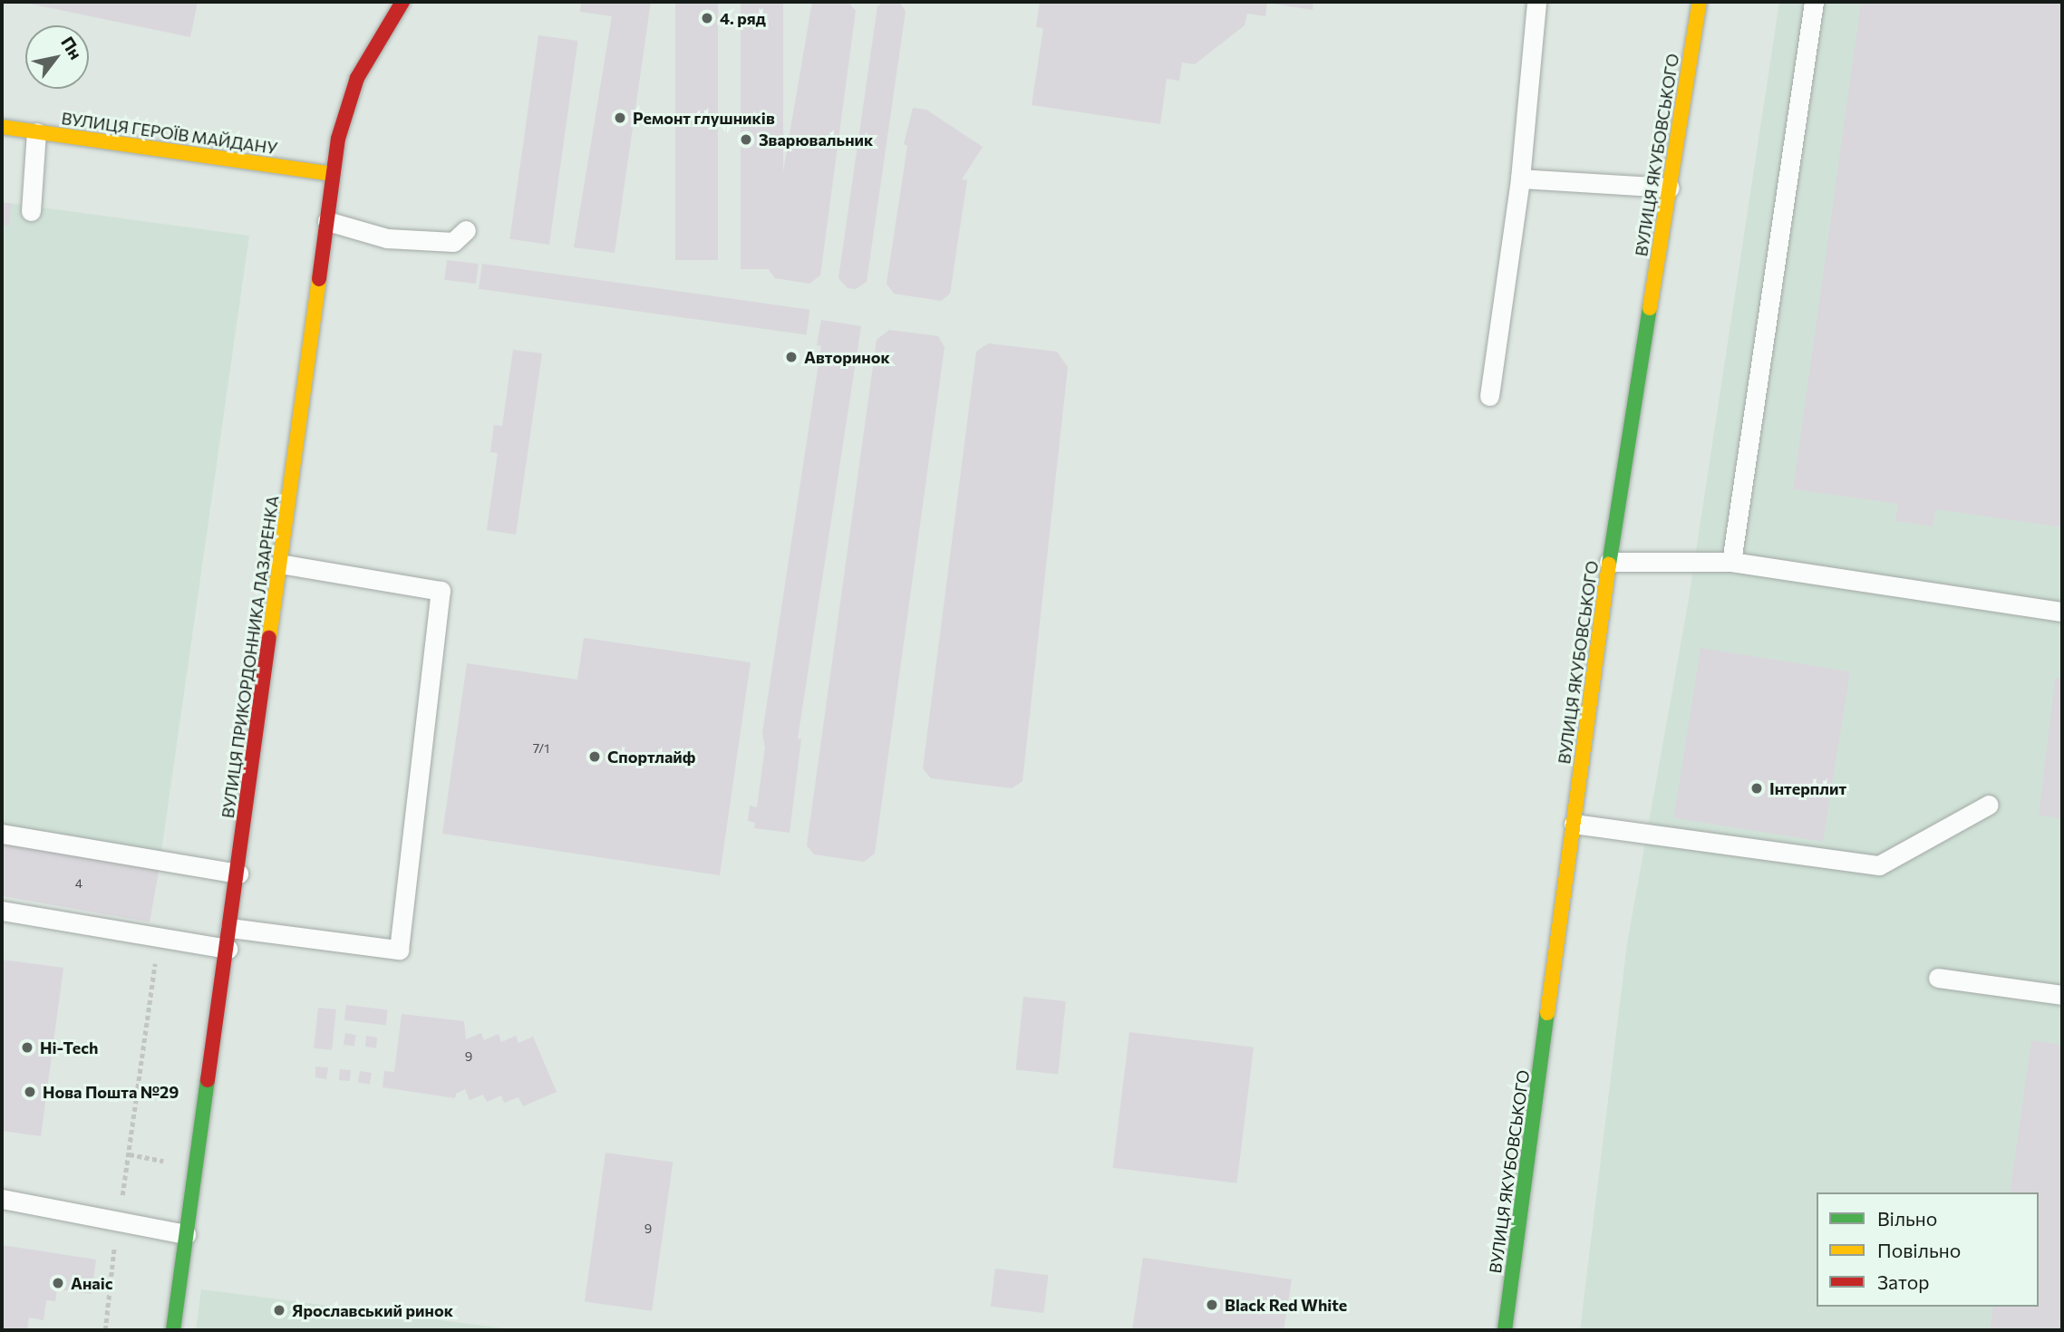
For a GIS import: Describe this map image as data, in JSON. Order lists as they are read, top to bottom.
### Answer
{
  "streets": {
    "street": ["ВУЛИЦЯ ГЕРОЇВ МАЙДАНУ", "ВУЛИЦЯ ЯКУБОВСЬКОГО", "ВУЛИЦЯ ПРИКОРДОННИКА ЛАЗАРЕНКА"]
  },
  "crossings": [
    ["ВУЛИЦЯ ГЕРОЇВ МАЙДАНУ", "ВУЛИЦЯ ПРИКОРДОННИКА ЛАЗАРЕНКА"]
  ],
  "places": [
    "4. ряд",
    "Ремонт глушників",
    "Зварювальник",
    "Авторинок",
    "Спортлайф",
    "Інтерплит",
    "Hi-Tech",
    "Нова Пошта №29",
    "Анаіс",
    "Black Red White",
    "Ярославський ринок"
  ],
  "house_numbers": [
    "7/1",
    "4",
    "9",
    "9"
  ],
  "legend": ["Вільно", "Повільно", "Затор"],
  "north": "top right"
}
